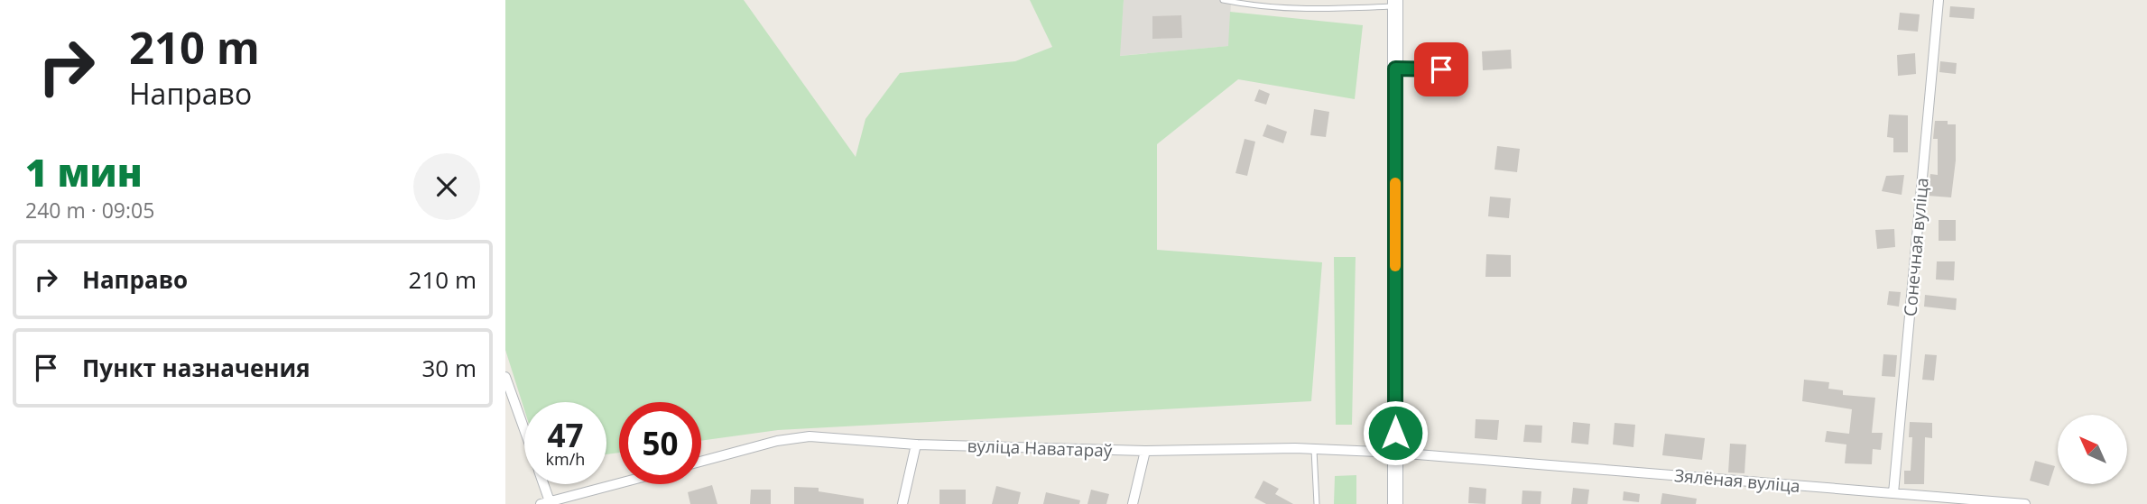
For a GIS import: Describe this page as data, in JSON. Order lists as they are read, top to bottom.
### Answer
{
  "streets": {
    "street": ["Сонечная вуліца", "вуліца Наватараў", "Зялёная вуліца"]
  },
  "crossings": [
    ["Сонечная вуліца", "Зялёная вуліца"],
    ["вуліца Наватараў", "Зялёная вуліца"]
  ],
  "north": "top left",
  "page": {
    "turn": ["210 m", "Направо"],
    "heading": ["1 мин", "240 m · 09:05"],
    "list": [
      {
        "name": "Направо",
        "value": "210 m"
      },
      {
        "name": "Пункт назначения",
        "value": "30 m"
      }
    ],
    "speed": "47 km/h",
    "limit": "50"
  }
}
